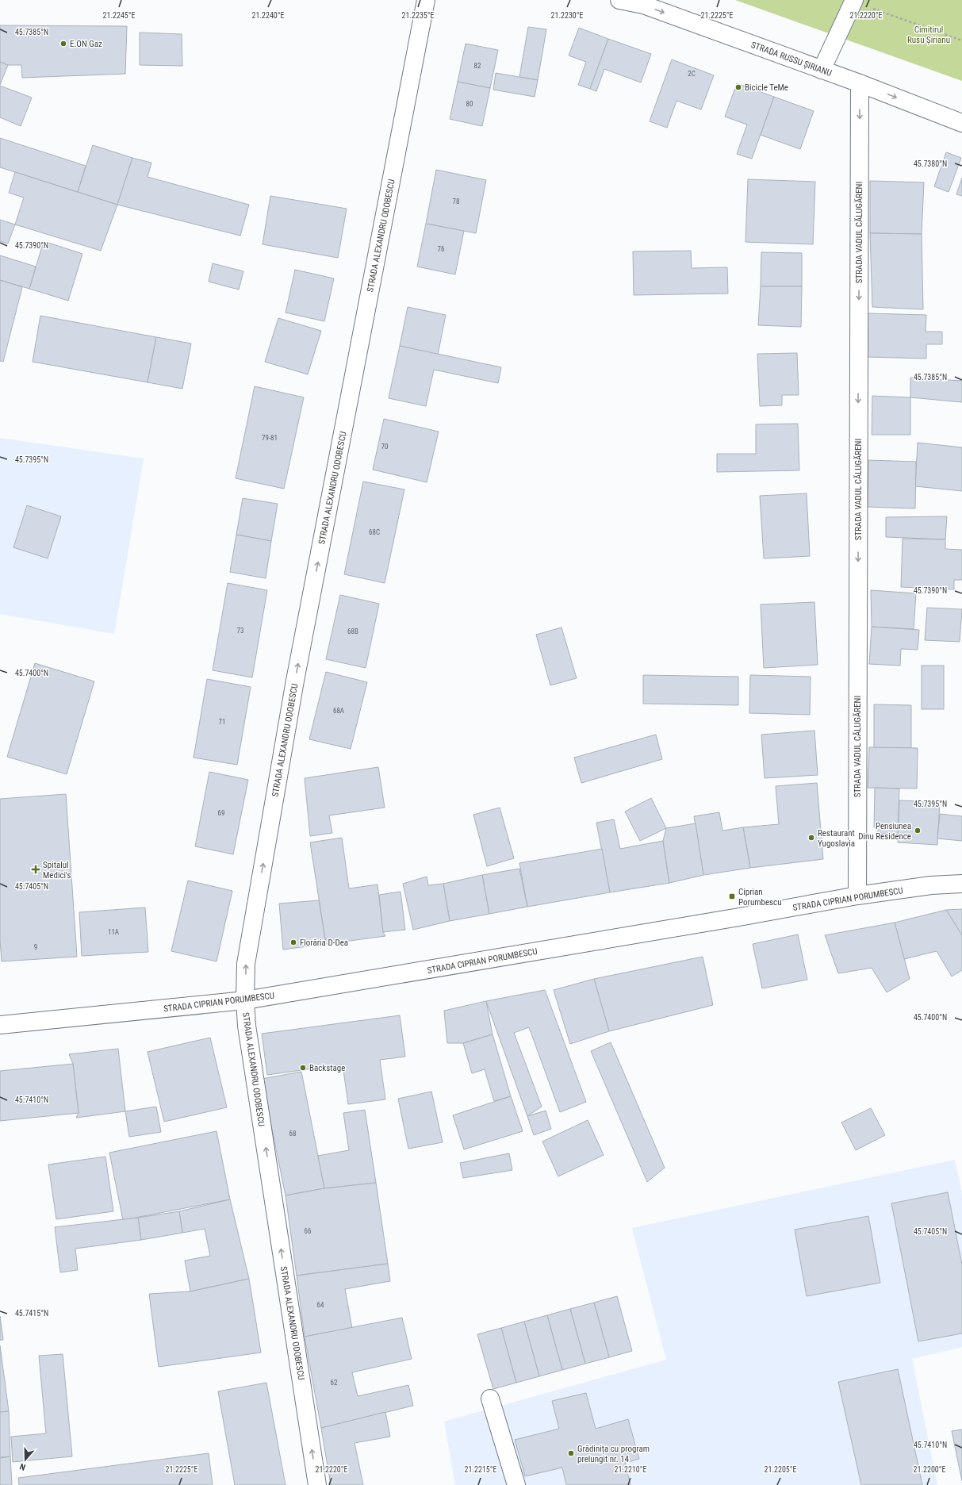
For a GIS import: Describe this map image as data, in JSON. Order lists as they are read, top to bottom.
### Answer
{
  "streets": {
    "street": [
      "STRADA RUSSU ȘIRIANU",
      "STRADA VADUL CĂLUGĂRENI",
      "STRADA ALEXANDRU ODOBESCU",
      "STRADA CIPRIAN PORUMBESCU"
    ]
  },
  "crossings": [
    ["STRADA RUSSU ȘIRIANU", "STRADA VADUL CĂLUGĂRENI"],
    ["STRADA VADUL CĂLUGĂRENI", "STRADA CIPRIAN PORUMBESCU"],
    ["STRADA ALEXANDRU ODOBESCU", "STRADA CIPRIAN PORUMBESCU"]
  ],
  "one_way": ["STRADA RUSSU ȘIRIANU", "STRADA VADUL CĂLUGĂRENI", "STRADA ALEXANDRU ODOBESCU"],
  "parks": ["Cimitirul Rusu Șirianu"],
  "places": {
    "other": [
      "E.ON Gaz",
      "Bicicle TeMe",
      "Pensiunea Dinu Residence",
      "Restaurant Yugoslavia",
      "Florăria D-Dea",
      "Backstage",
      "Grădinița cu program prelungit nr. 14"
    ],
    "health": ["Spitalul Medici's"],
    "transit": ["Ciprian Porumbescu"]
  },
  "house_numbers": [
    "82",
    "2C",
    "80",
    "78",
    "76",
    "79-81",
    "70",
    "68C",
    "73",
    "68B",
    "68A",
    "71",
    "69",
    "11A",
    "9",
    "68",
    "66",
    "64",
    "62"
  ],
  "north": "bottom",
  "coordinates": [
    "21.2245°E",
    "21.2240°E",
    "21.2235°E",
    "21.2230°E",
    "21.2225°E",
    "21.2220°E",
    "45.7385°N",
    "45.7380°N",
    "45.7390°N",
    "45.7395°N",
    "45.7400°N",
    "45.7405°N",
    "45.7410°N",
    "45.7415°N",
    "21.2215°E",
    "21.2210°E",
    "21.2205°E",
    "21.2200°E"
  ]
}
